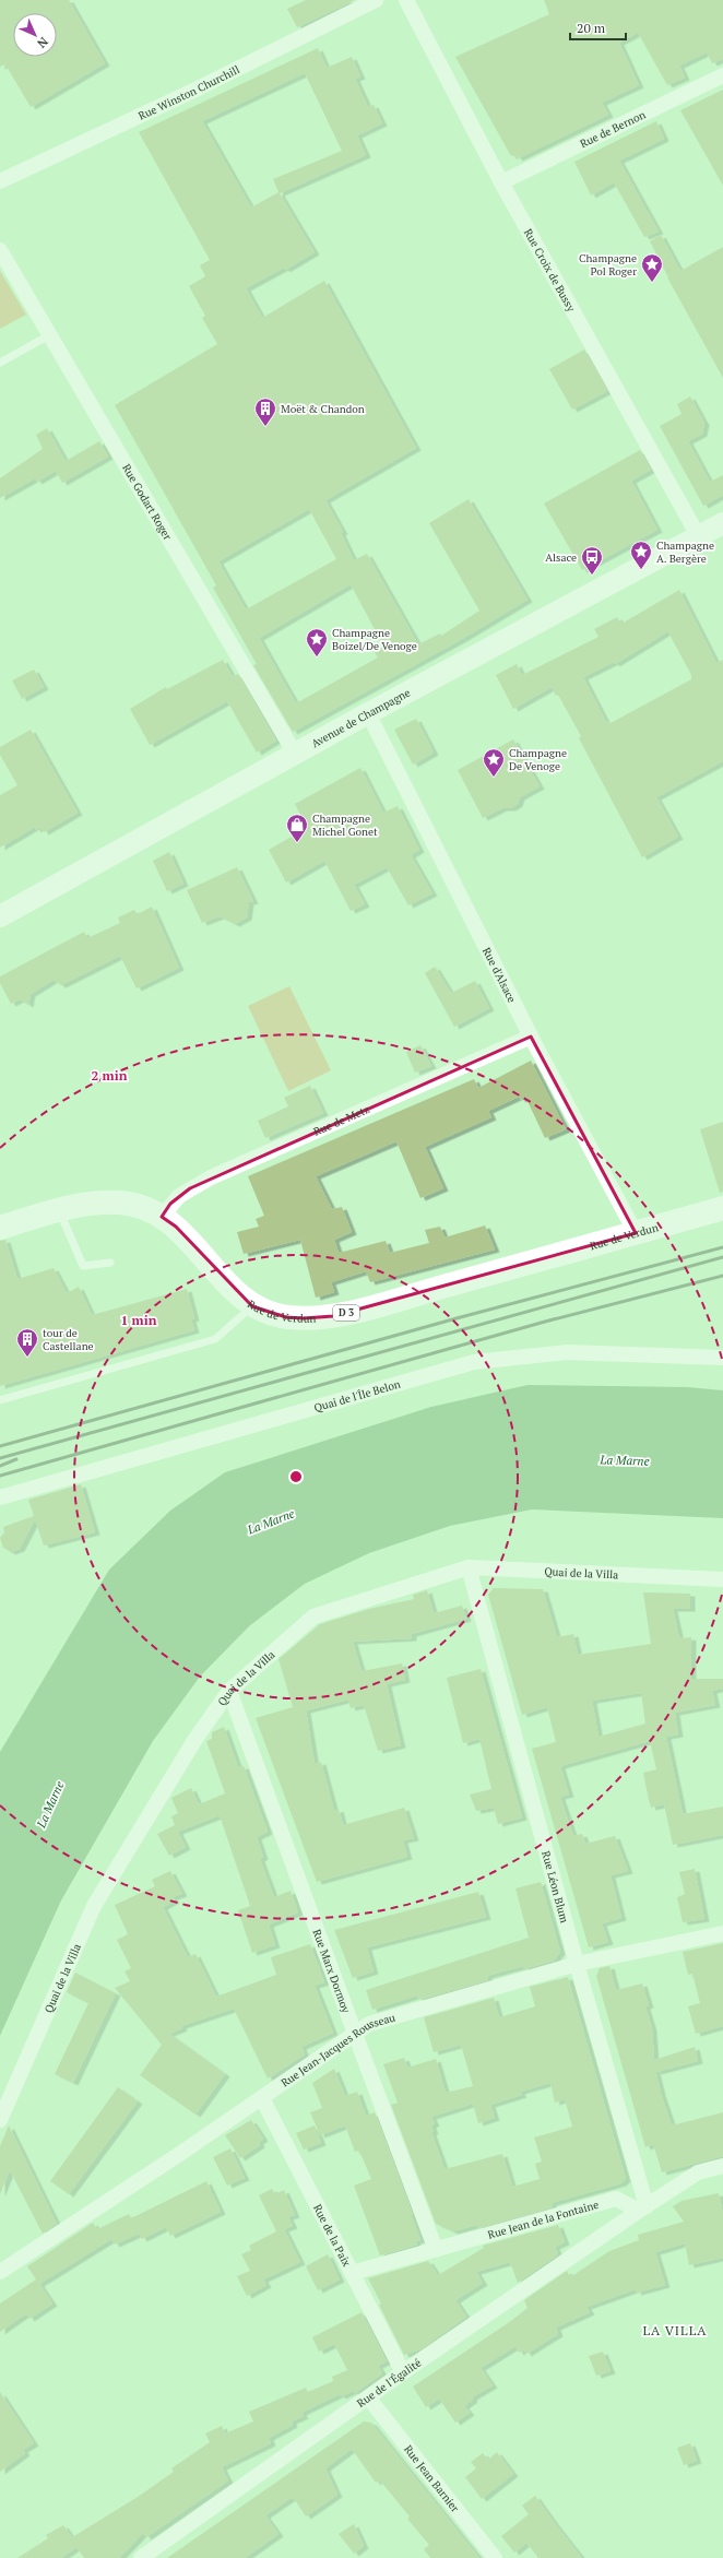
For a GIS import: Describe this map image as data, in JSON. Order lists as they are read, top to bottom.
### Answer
{
  "streets": {
    "main road": ["Avenue de Champagne", "Rue de Verdun", "D 3"],
    "street": [
      "Rue Winston Churchill",
      "Rue de Bernon",
      "Rue Croix de Bussy",
      "Rue Godart Roger",
      "Rue d'Alsace",
      "Rue de Metz",
      "Quai de l'Île Belon",
      "Quai de la Villa",
      "Rue Léon Blum",
      "Rue Marx Dormoy",
      "Rue Jean-Jacques Rousseau",
      "Rue Jean de la Fontaine",
      "Rue de la Paix",
      "Rue de l'Égalité",
      "Rue Jean Barnier"
    ]
  },
  "crossings": [
    ["Rue de Bernon", "Rue Croix de Bussy"],
    ["Rue Croix de Bussy", "Avenue de Champagne"],
    ["Rue Godart Roger", "Avenue de Champagne"],
    ["Avenue de Champagne", "Rue d'Alsace"],
    ["Rue d'Alsace", "Rue de Metz"],
    ["Rue d'Alsace", "Rue de Verdun"],
    ["Rue de Metz", "Rue de Verdun"],
    ["Quai de la Villa", "Rue Léon Blum"],
    ["Quai de la Villa", "Rue Marx Dormoy"],
    ["Rue Léon Blum", "Rue Jean-Jacques Rousseau"],
    ["Rue Léon Blum", "Rue Jean de la Fontaine"],
    ["Rue Léon Blum", "Rue de l'Égalité"],
    ["Rue Marx Dormoy", "Rue Jean-Jacques Rousseau"],
    ["Rue Marx Dormoy", "Rue Jean de la Fontaine"],
    ["Rue Jean-Jacques Rousseau", "Rue de la Paix"],
    ["Rue Jean de la Fontaine", "Rue de la Paix"],
    ["Rue Jean de la Fontaine", "Rue de l'Égalité"],
    ["Rue de la Paix", "Rue de l'Égalité"],
    ["Rue de l'Égalité", "Rue Jean Barnier"]
  ],
  "districts": ["LA VILLA"],
  "water": ["La Marne"],
  "places": {
    "place": [
      "Champagne Pol Roger",
      "Champagne A. Bergère",
      "Champagne Boizel/De Venoge",
      "Champagne De Venoge"
    ],
    "building": ["Moёt & Chandon", "tour de Castellane"],
    "bus stop": ["Alsace"],
    "shop": ["Champagne Michel Gonet"]
  },
  "scale_bar": "20 m",
  "north": "bottom right",
  "rings": ["2 min", "1 min"]
}
